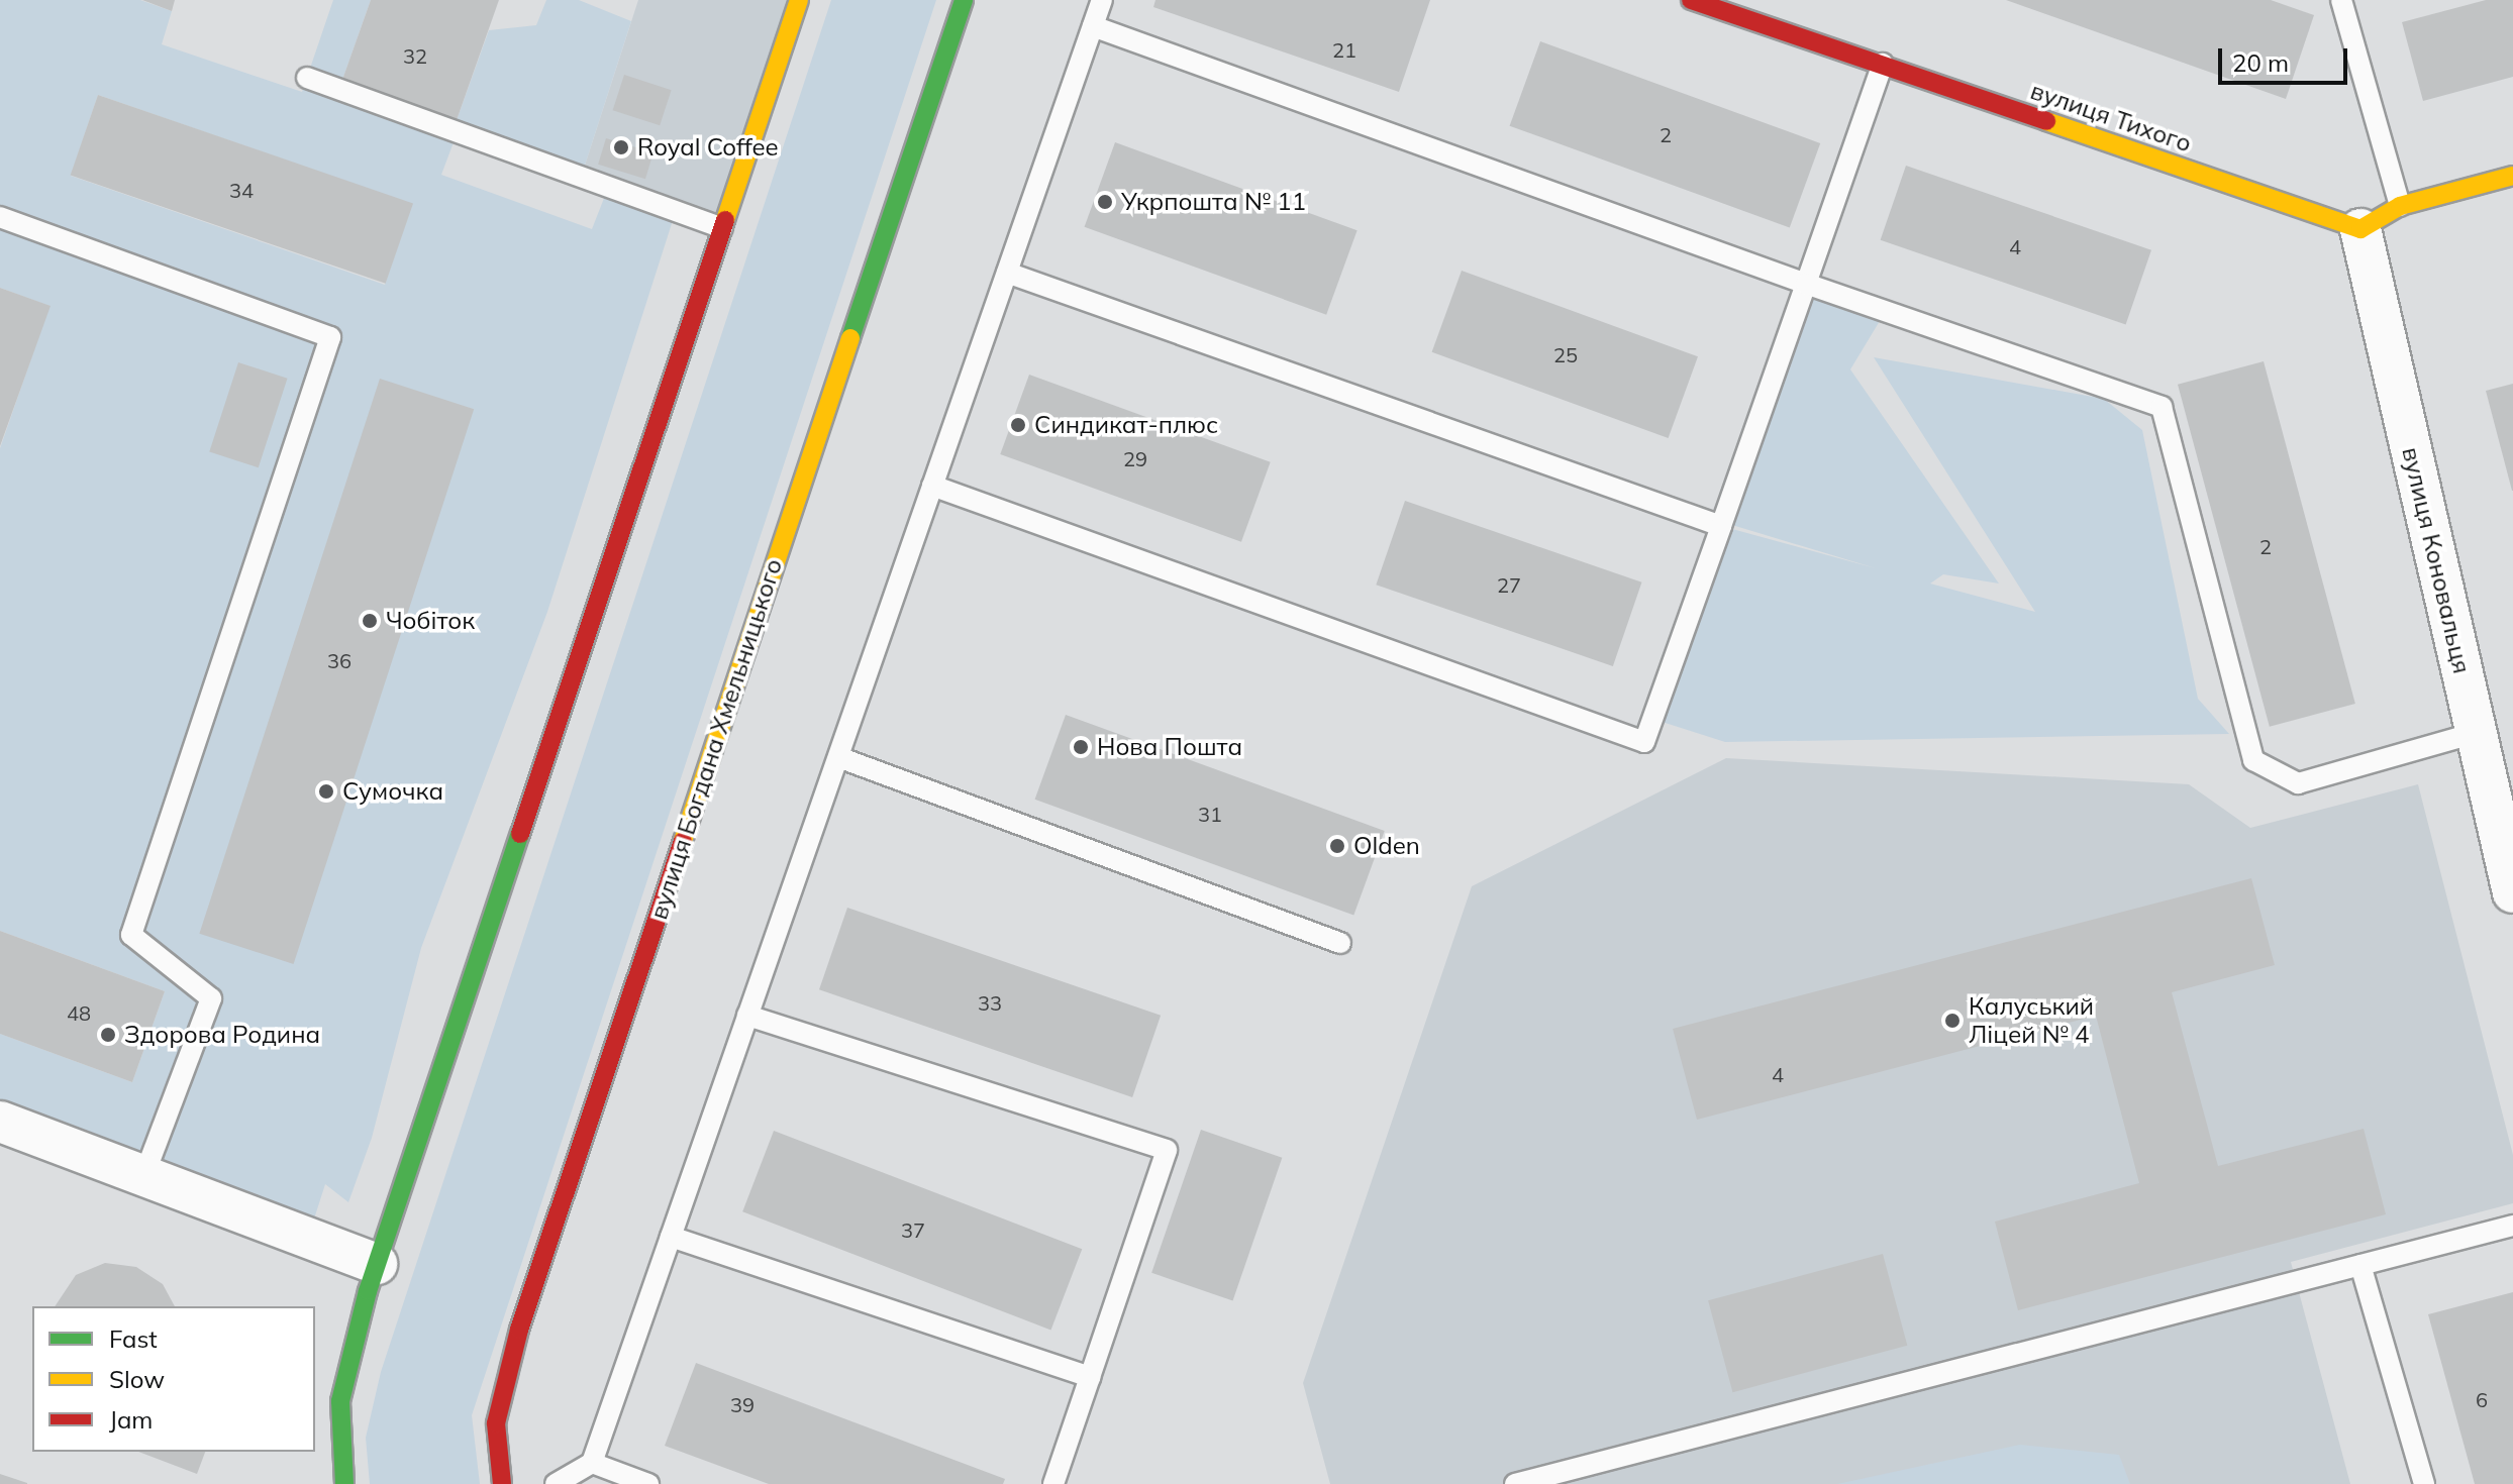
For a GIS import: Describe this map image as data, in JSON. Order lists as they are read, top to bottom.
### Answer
{
  "streets": {
    "street": ["вулиця Тихого", "вулиця Коновальця", "вулиця Богдана Хмельницького"]
  },
  "crossings": [
    ["вулиця Тихого", "вулиця Коновальця"]
  ],
  "places": [
    "Royal Coffee",
    "Укрпошта № 11",
    "Синдикат-плюс",
    "Чобіток",
    "Нова Пошта",
    "Сумочка",
    "Olden",
    "Калуський Ліцей № 4",
    "Здорова Родина"
  ],
  "house_numbers": [
    "21",
    "32",
    "2",
    "34",
    "4",
    "25",
    "29",
    "2",
    "27",
    "36",
    "31",
    "33",
    "48",
    "4",
    "37",
    "6",
    "39"
  ],
  "legend": ["Fast", "Slow", "Jam"],
  "scale_bar": "20 m"
}
